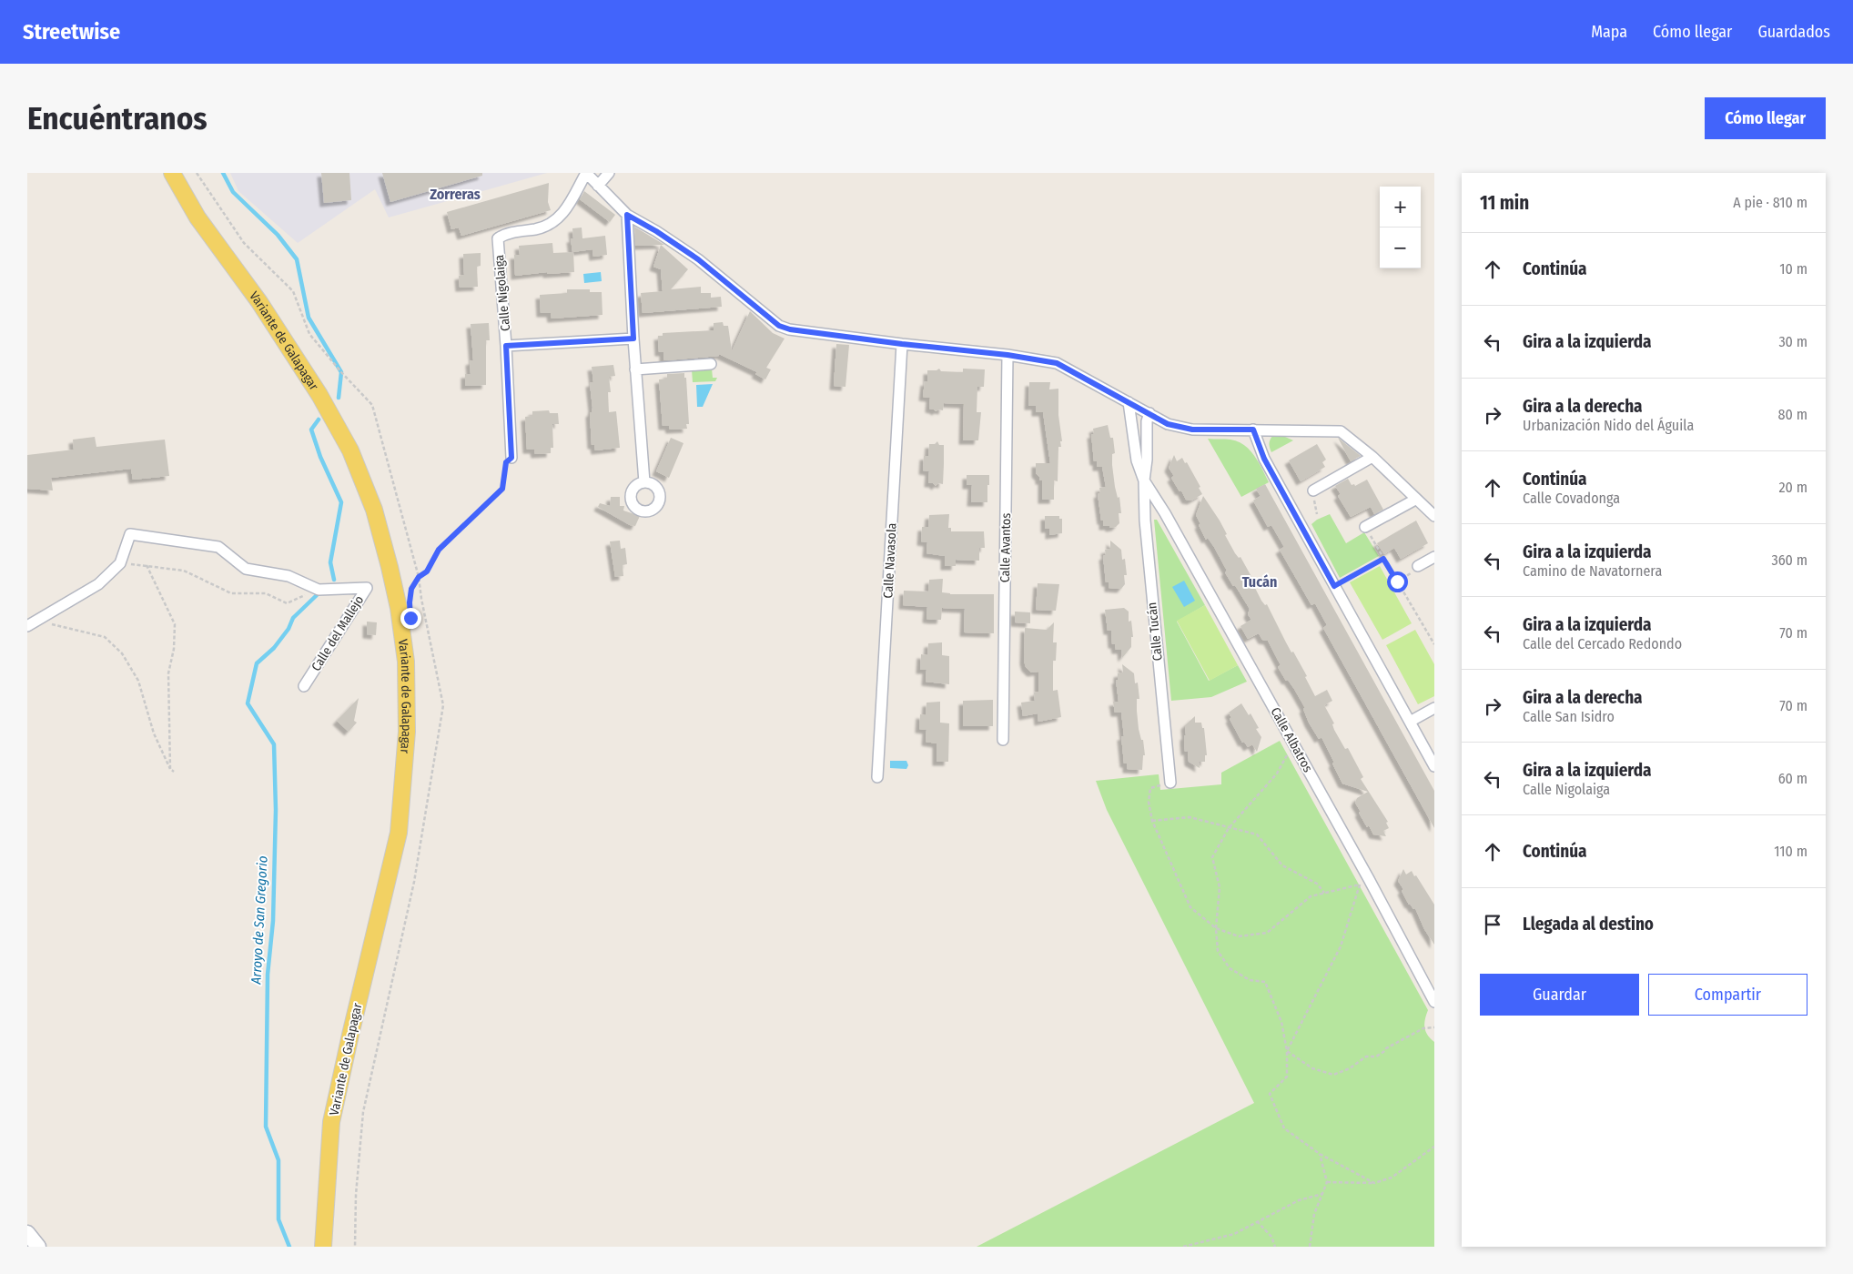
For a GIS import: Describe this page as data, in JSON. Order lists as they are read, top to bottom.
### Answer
{
  "streets": {
    "main road": ["Variante de Galapagar"],
    "street": [
      "Calle Nigolaiga",
      "Calle Avantos",
      "Calle Navasola",
      "Calle Tucán",
      "Calle del Mallejo",
      "Calle Albatros"
    ]
  },
  "crossings": [
    ["Calle Tucán", "Calle Albatros"]
  ],
  "districts": ["Zorreras", "Tucán"],
  "water": ["Arroyo de San Gregorio"],
  "page": {
    "header": "Streetwise",
    "nav": ["Mapa", "Cómo llegar", "Guardados"],
    "buttons": [
      "Cómo llegar",
      ["Guardar", "Compartir"]
    ],
    "title": "Encuéntranos",
    "heading": ["11 min", "A pie · 810 m"],
    "map_buttons": ["+", "−"],
    "list": [
      ["Continúa", "10 m"],
      ["Gira a la izquierda", "30 m"],
      ["Gira a la derecha", "Urbanización Nido del Águila", "80 m"],
      ["Continúa", "Calle Covadonga", "20 m"],
      ["Gira a la izquierda", "Camino de Navatornera", "360 m"],
      ["Gira a la izquierda", "Calle del Cercado Redondo", "70 m"],
      ["Gira a la derecha", "Calle San Isidro", "70 m"],
      ["Gira a la izquierda", "Calle Nigolaiga", "60 m"],
      ["Continúa", "110 m"],
      "Llegada al destino"
    ]
  }
}
